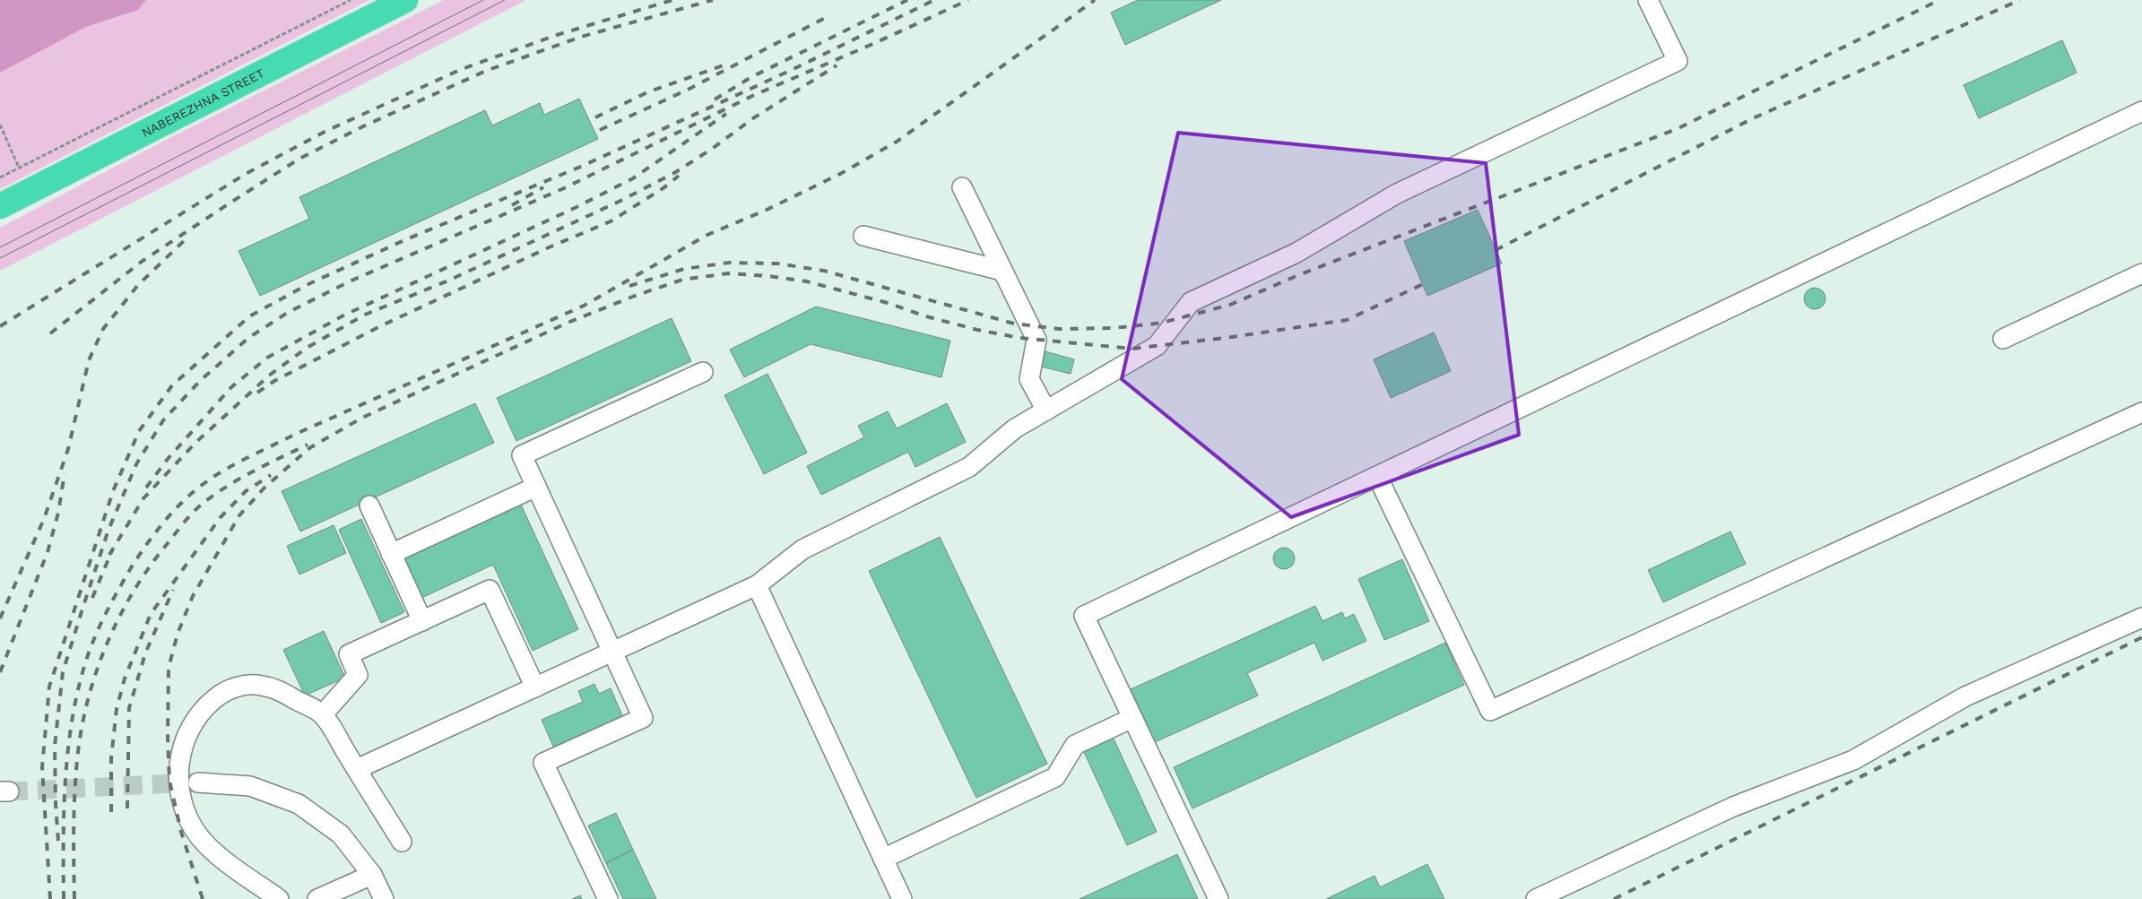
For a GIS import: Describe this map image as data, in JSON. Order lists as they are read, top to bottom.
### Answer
{
  "streets": {
    "highway": ["NABEREZHNA STREET"]
  }
}
